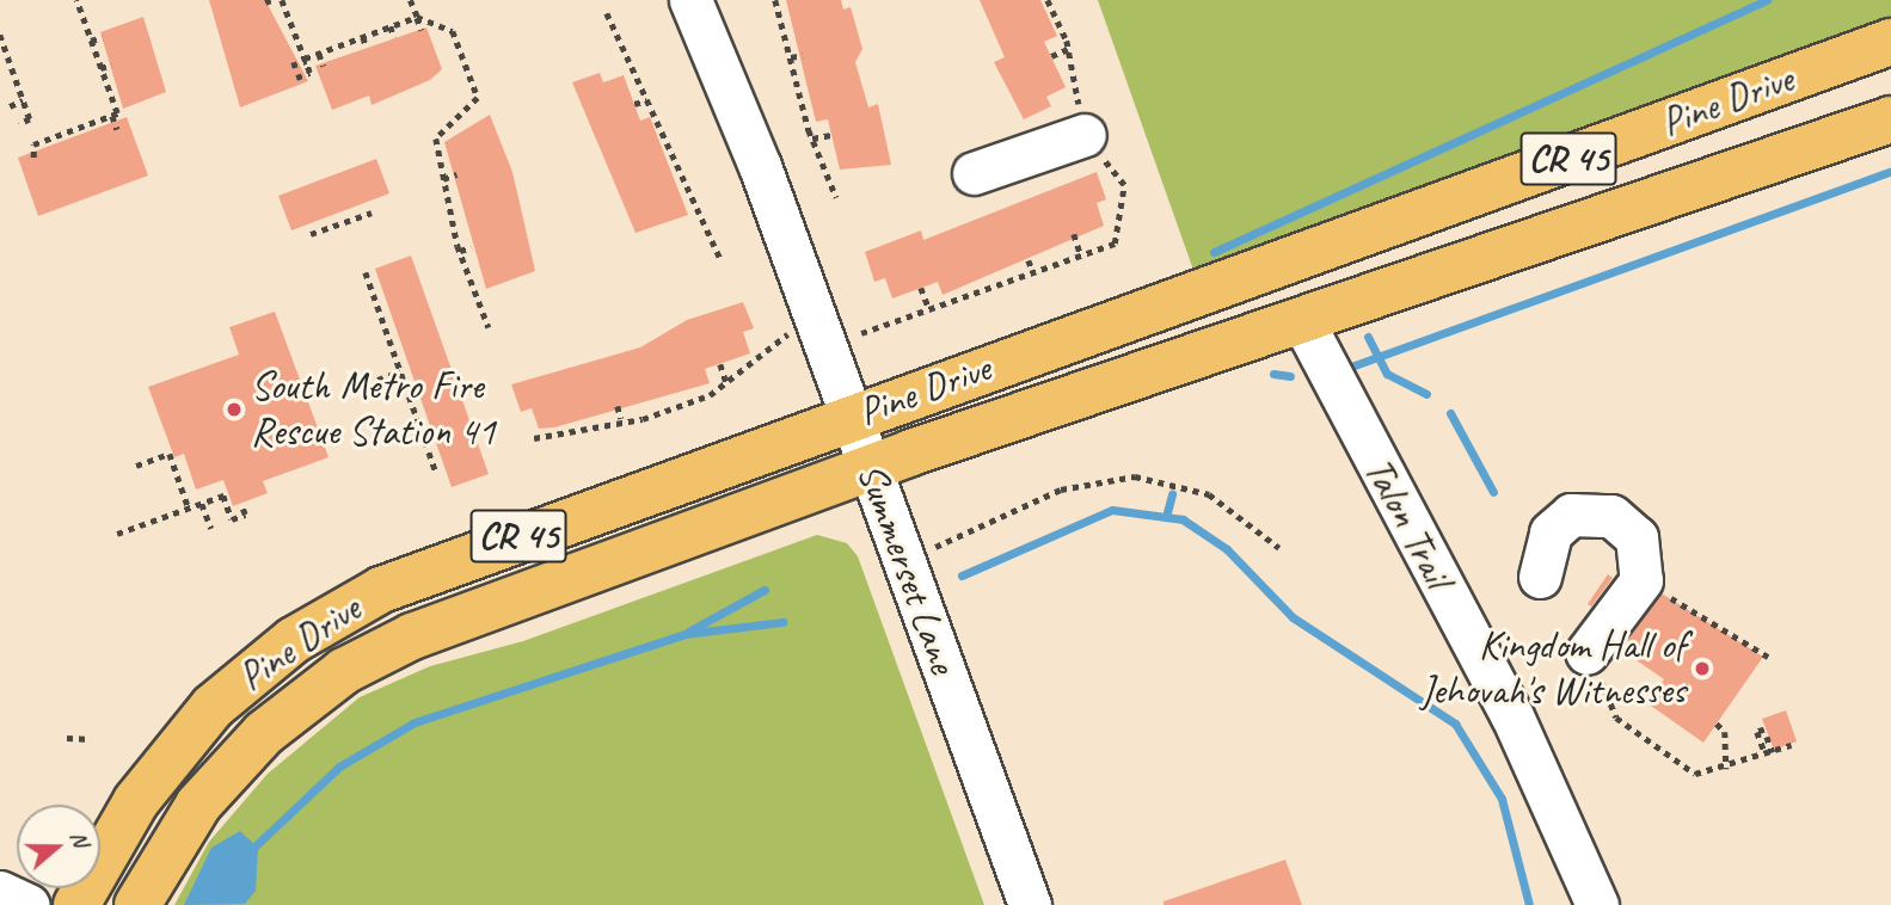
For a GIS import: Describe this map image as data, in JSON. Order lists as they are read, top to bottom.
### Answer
{
  "streets": {
    "main road": ["Pine Drive", "CR 45"],
    "street": ["Talon Trail", "Summerset Lane"]
  },
  "crossings": [
    ["Pine Drive", "Talon Trail"],
    ["Pine Drive", "Summerset Lane"]
  ],
  "places": ["South Metro Fire Rescue Station 41", "Kingdom Hall of Jehovah's Witnesses"],
  "north": "right"
}
